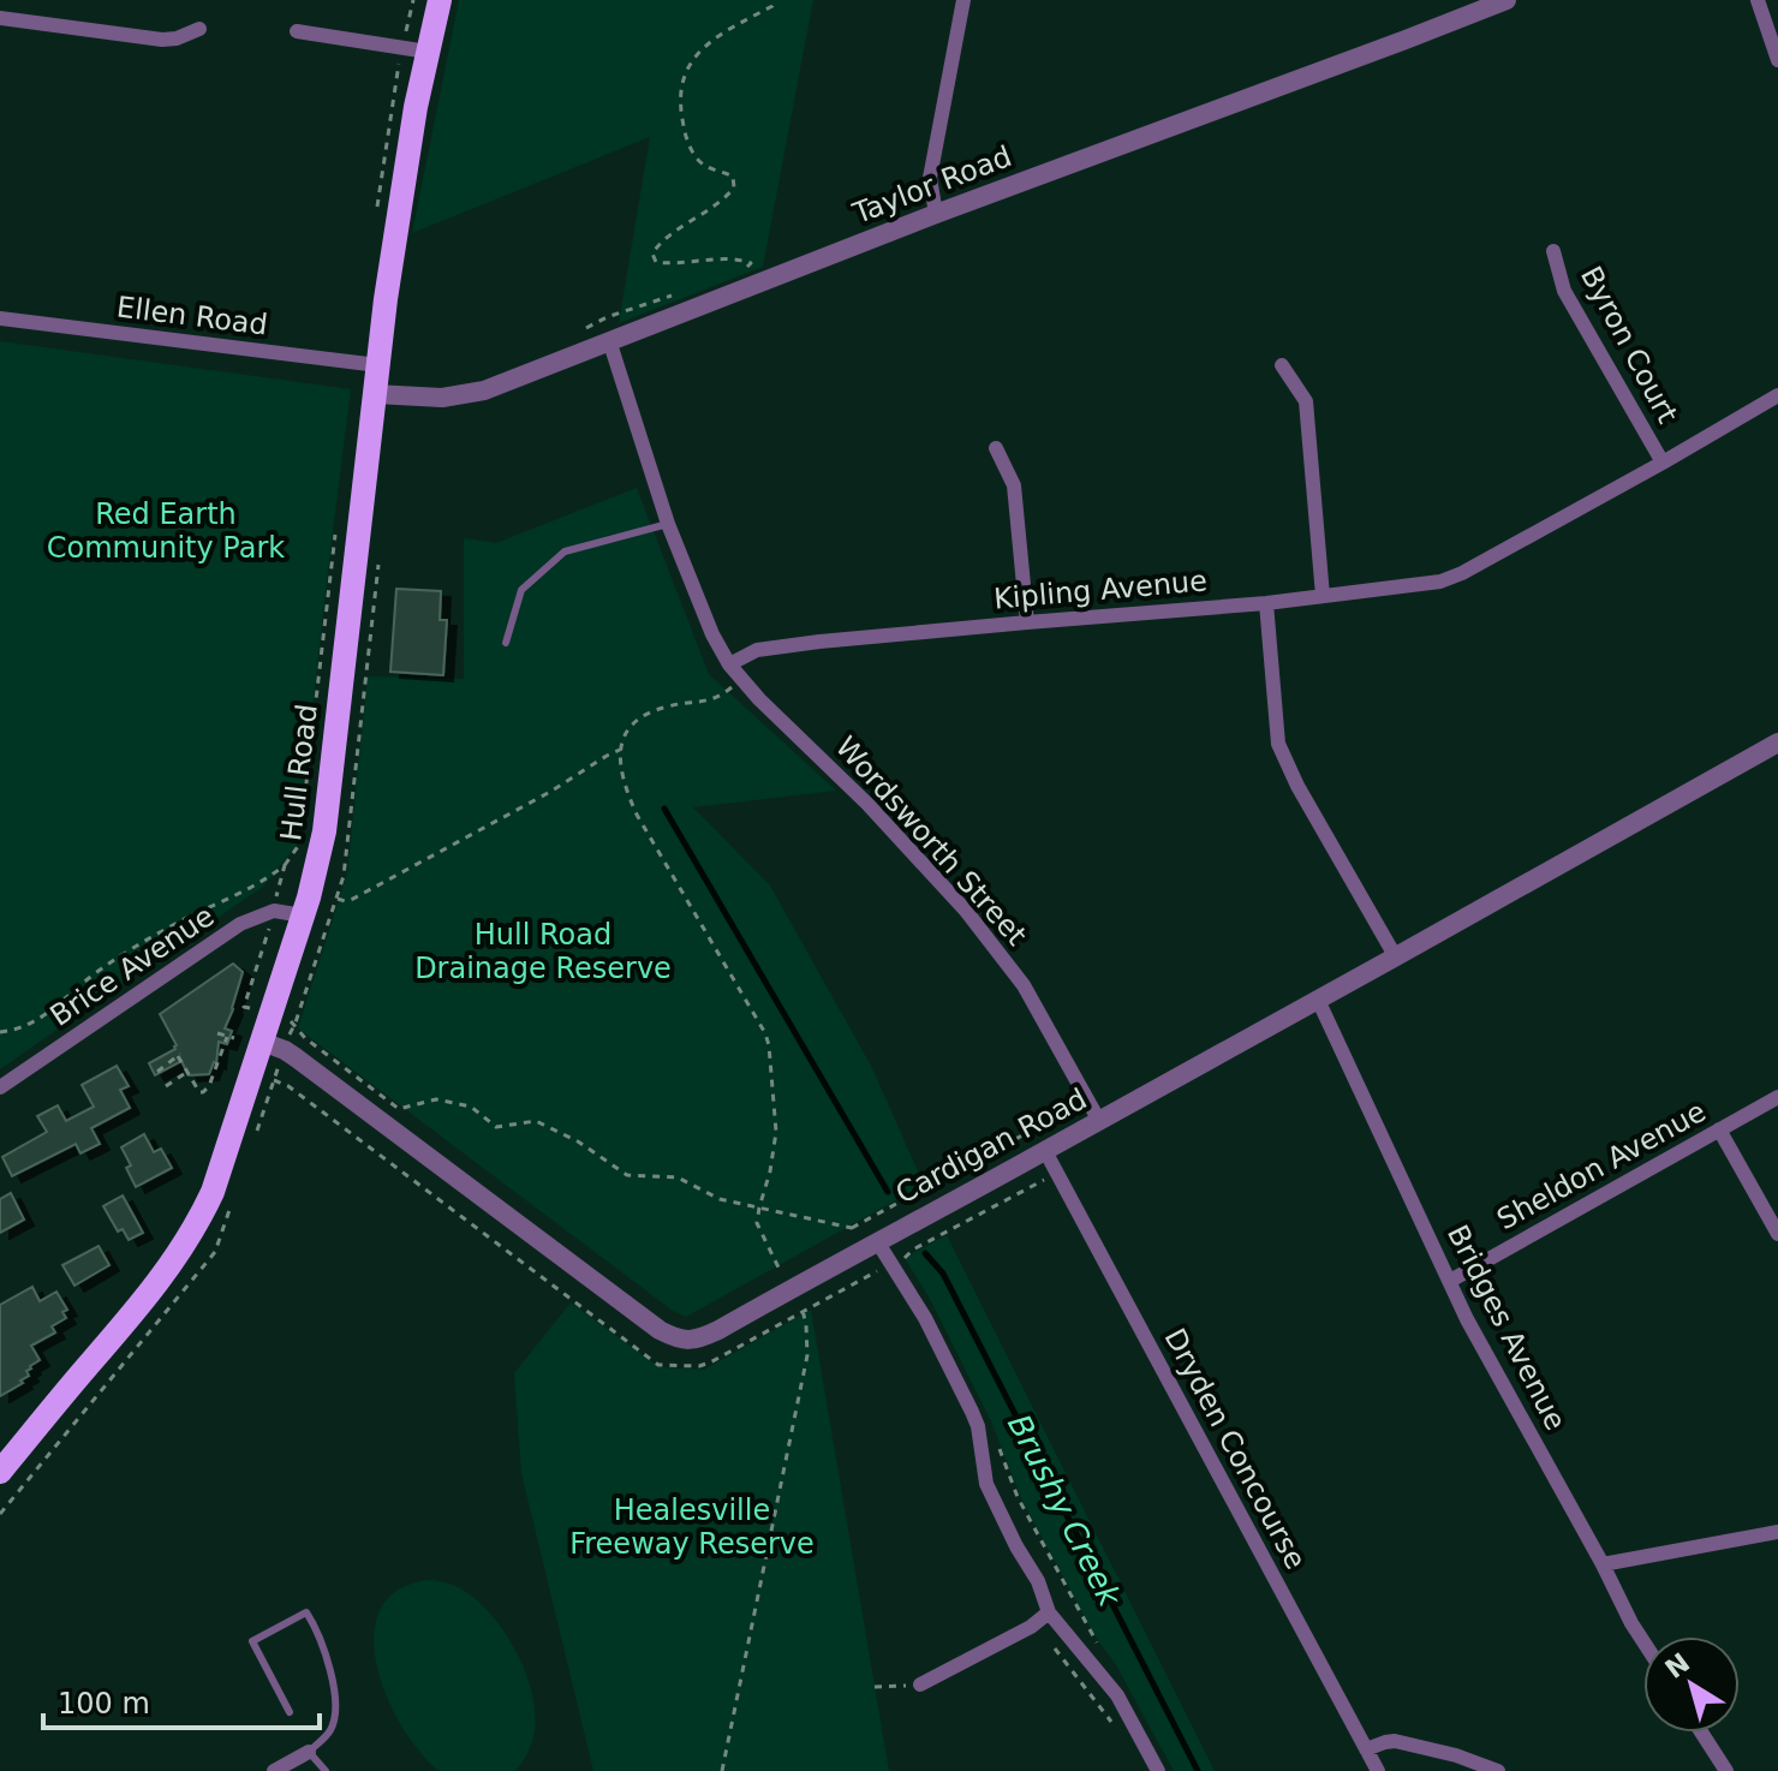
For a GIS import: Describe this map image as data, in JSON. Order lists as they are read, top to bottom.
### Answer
{
  "streets": {
    "main road": ["Hull Road"],
    "street": [
      "Taylor Road",
      "Ellen Road",
      "Byron Court",
      "Kipling Avenue",
      "Wordsworth Street",
      "Brice Avenue",
      "Cardigan Road",
      "Sheldon Avenue",
      "Bridges Avenue",
      "Dryden Concourse"
    ]
  },
  "crossings": [
    ["Taylor Road", "Hull Road"],
    ["Ellen Road", "Hull Road"],
    ["Byron Court", "Kipling Avenue"],
    ["Kipling Avenue", "Wordsworth Street"],
    ["Hull Road", "Brice Avenue"],
    ["Hull Road", "Cardigan Road"],
    ["Wordsworth Street", "Cardigan Road"],
    ["Cardigan Road", "Bridges Avenue"],
    ["Cardigan Road", "Dryden Concourse"],
    ["Sheldon Avenue", "Bridges Avenue"]
  ],
  "water": ["Brushy Creek"],
  "parks": ["Red Earth Community Park", "Hull Road Drainage Reserve", "Healesville Freeway Reserve"],
  "scale_bar": "100 m",
  "north": "top left"
}
